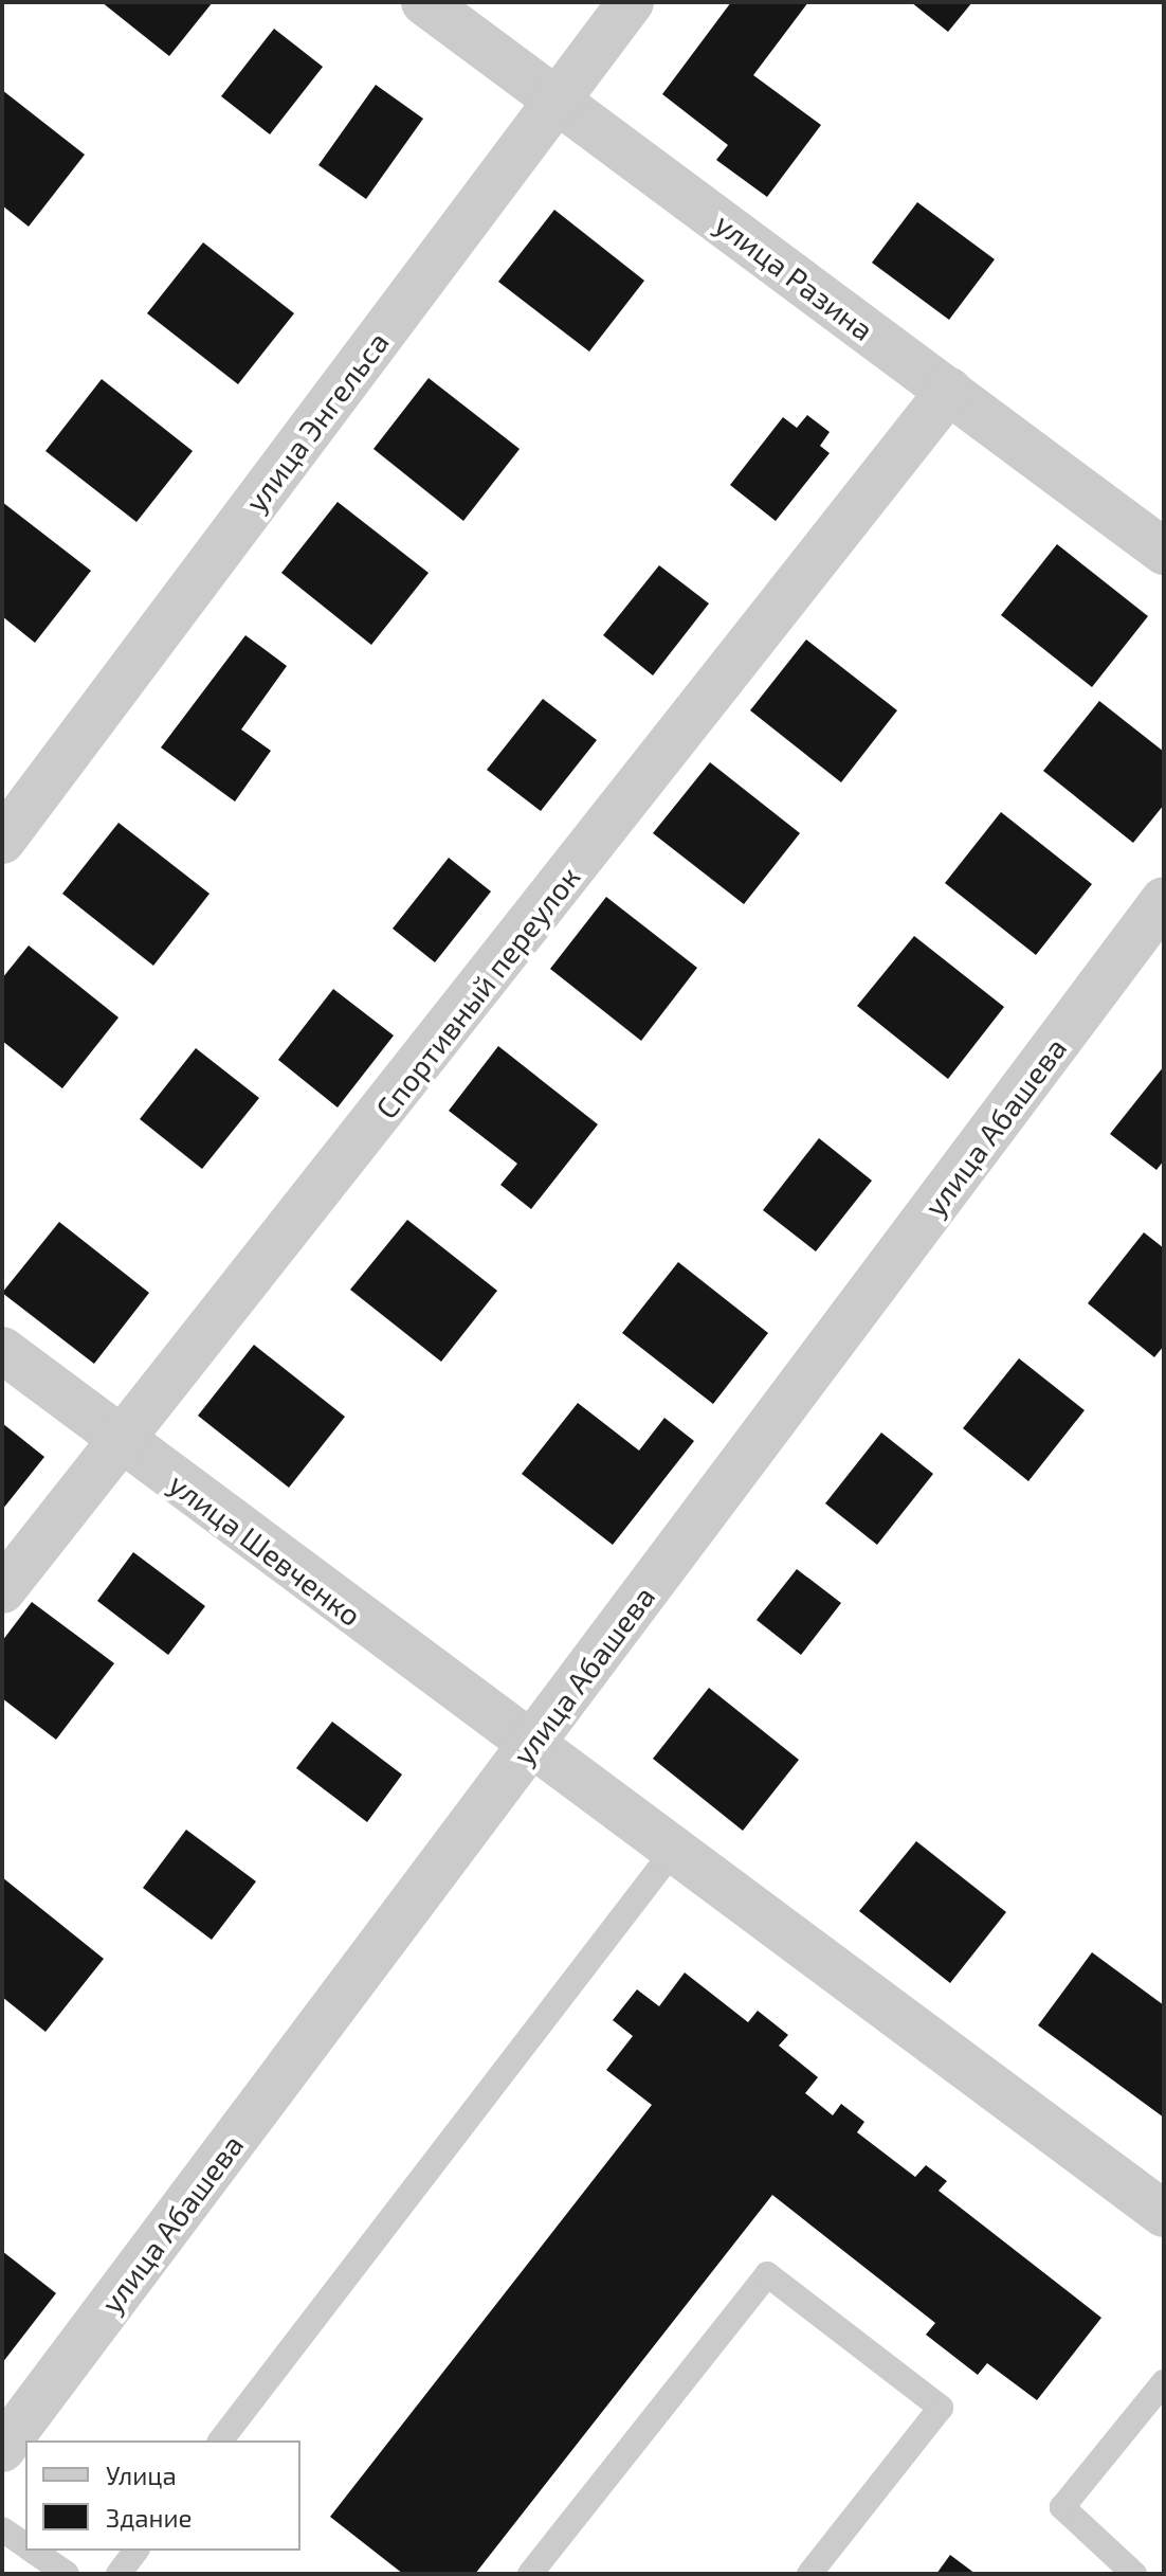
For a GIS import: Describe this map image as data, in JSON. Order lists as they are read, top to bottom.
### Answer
{
  "streets": {
    "street": [
      "улица Разина",
      "улица Энгельса",
      "Спортивный переулок",
      "улица Абашева",
      "улица Шевченко"
    ]
  },
  "crossings": [
    ["улица Разина", "улица Энгельса"],
    ["улица Разина", "Спортивный переулок"],
    ["Спортивный переулок", "улица Шевченко"],
    ["улица Абашева", "улица Шевченко"]
  ],
  "legend": ["Улица", "Здание"]
}
